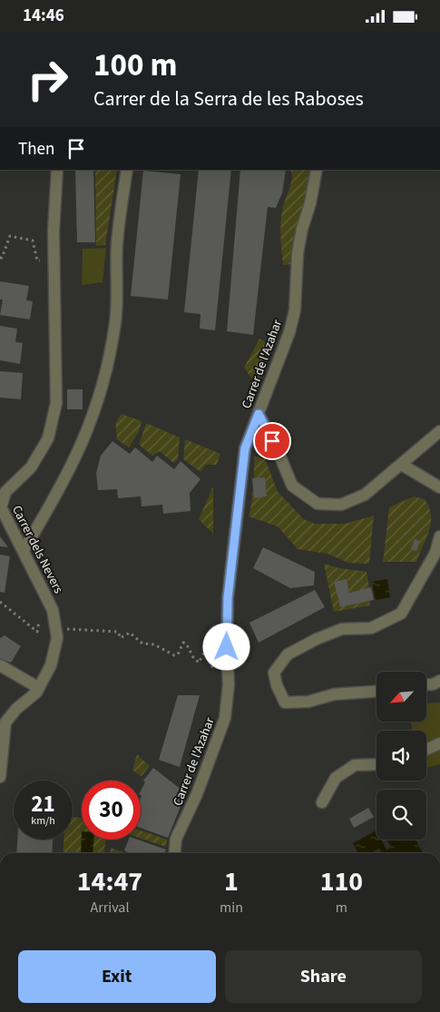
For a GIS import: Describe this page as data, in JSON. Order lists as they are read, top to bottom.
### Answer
{
  "streets": {
    "street": ["Carrer de l'Azahar", "Carrer dels Nevers"]
  },
  "north": "bottom left",
  "page": {
    "status": "14:46",
    "turn": ["100 m", "Carrer de la Serra de les Raboses"],
    "then": "Then",
    "speed": "21 km/h",
    "limit": "30",
    "eta": [
      "14:47",
      "Arrival",
      "1",
      "min",
      "110",
      "m"
    ],
    "buttons": ["Exit", "Share"]
  }
}
